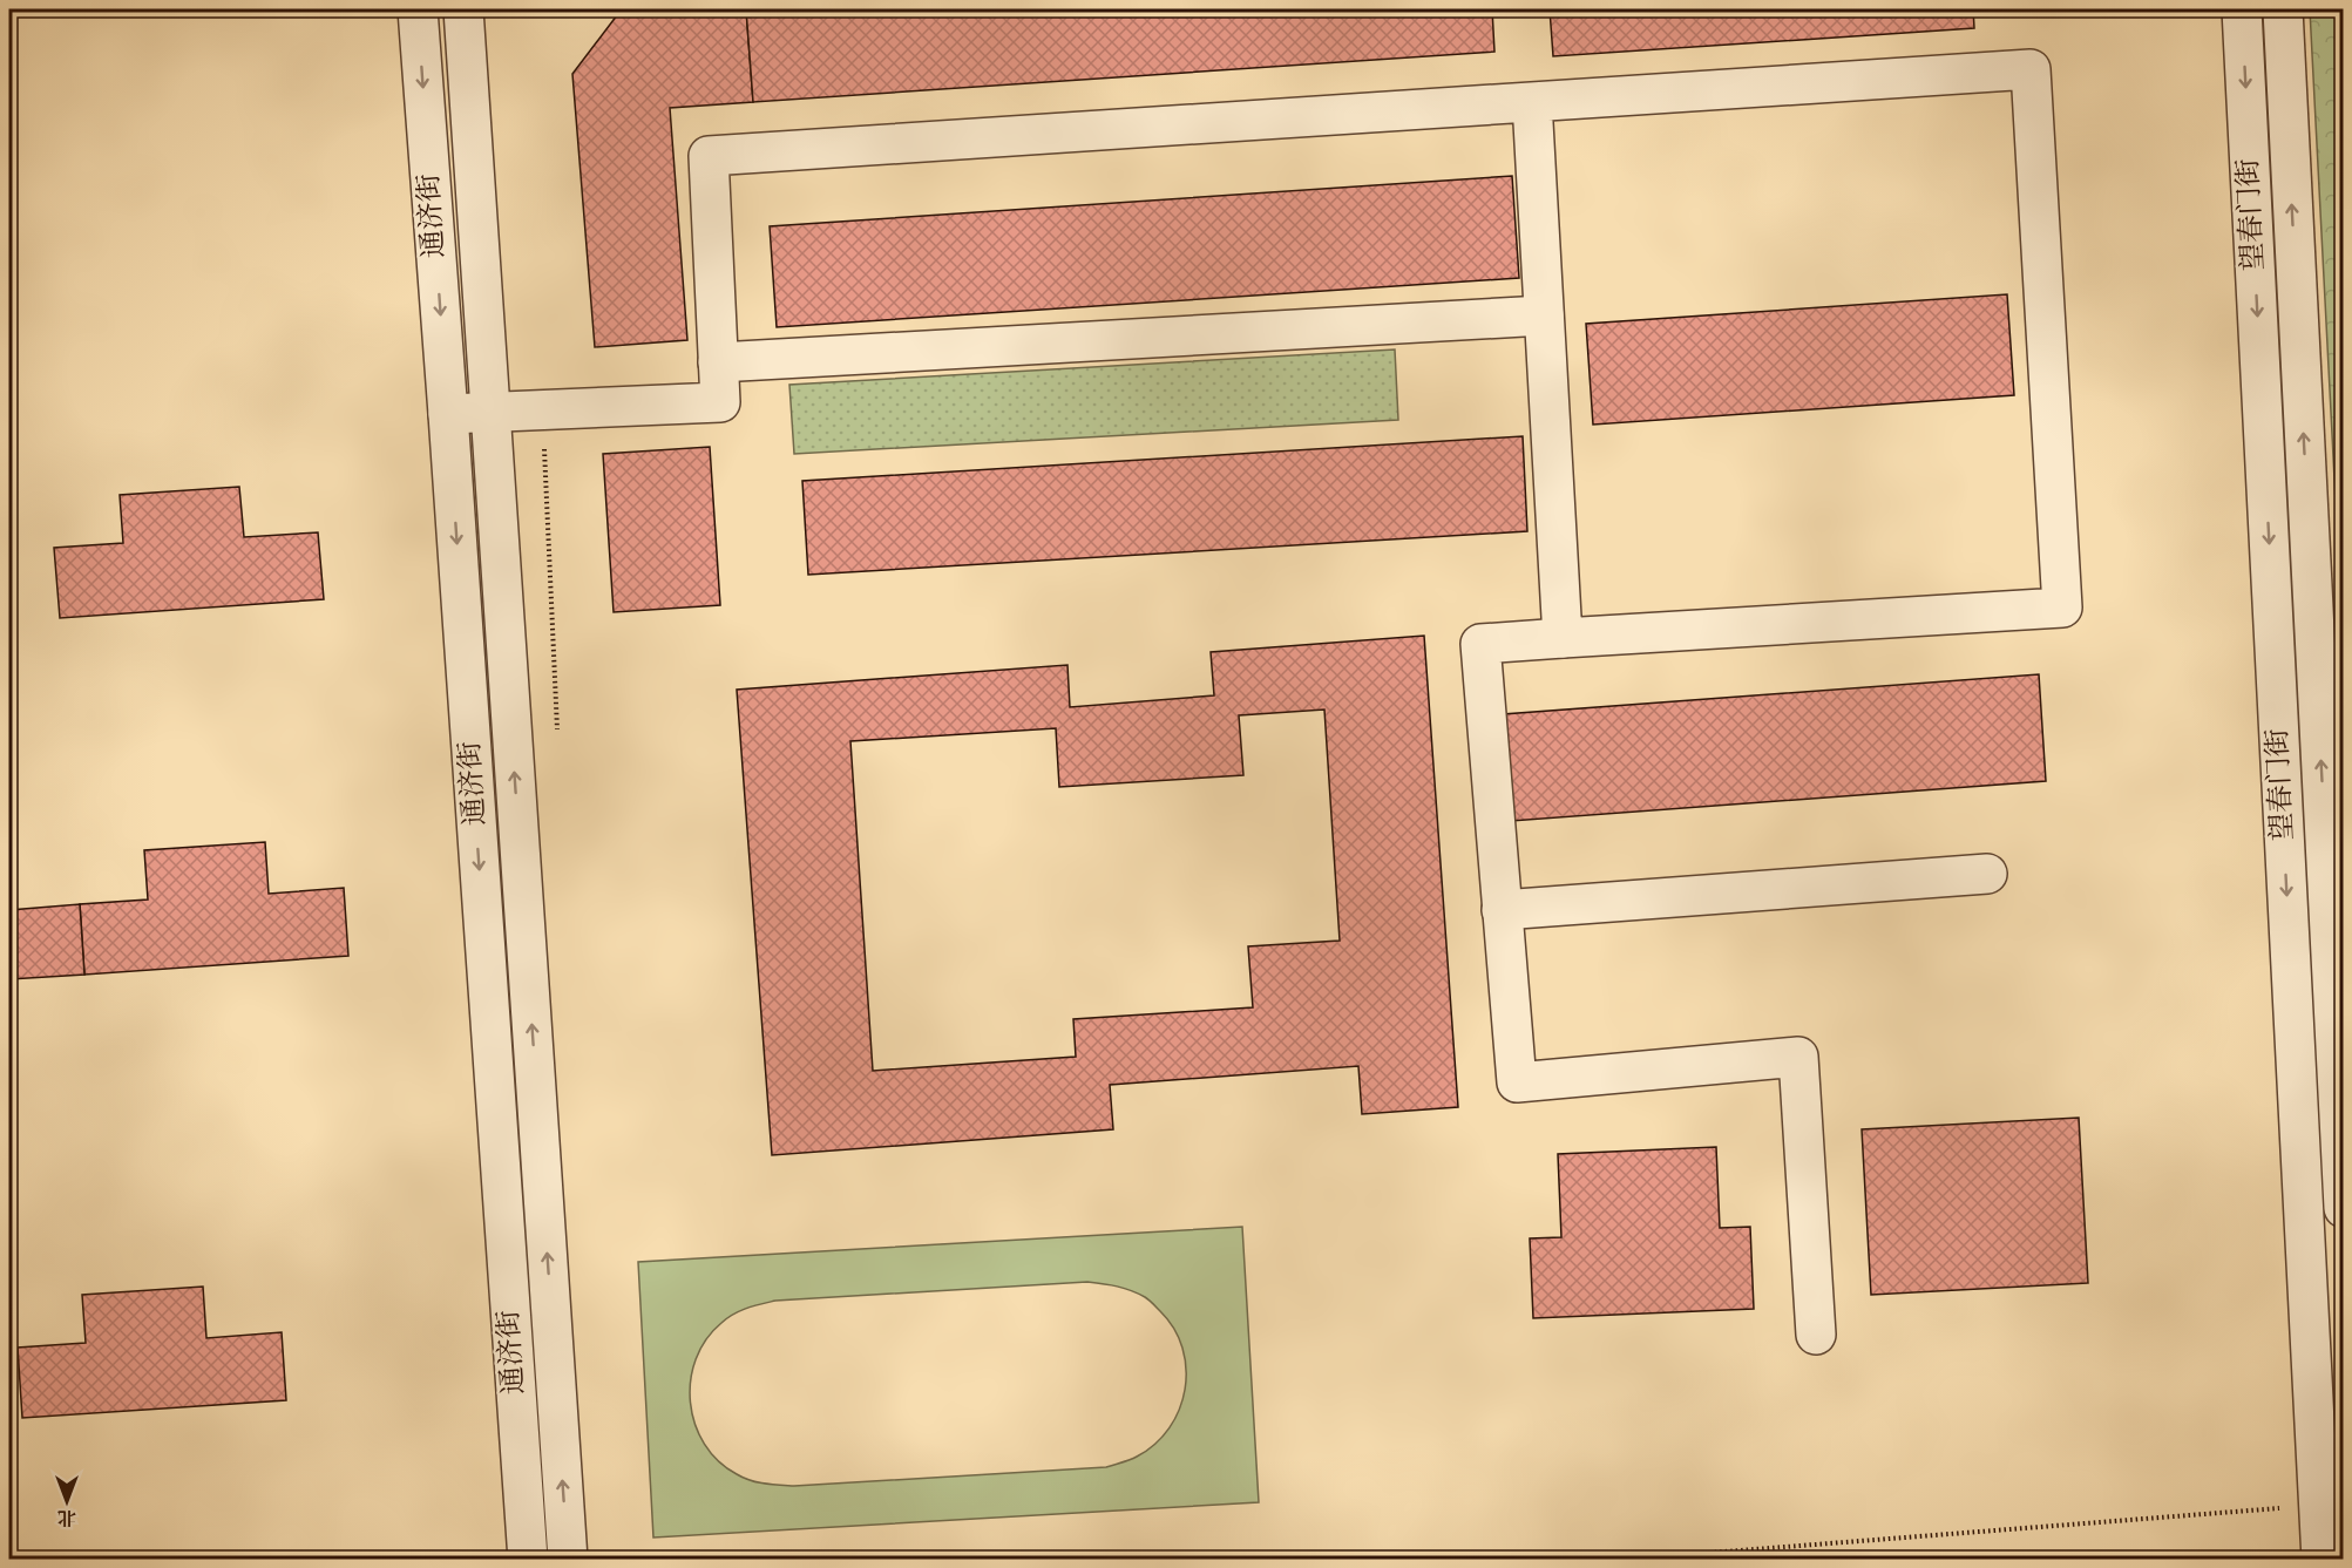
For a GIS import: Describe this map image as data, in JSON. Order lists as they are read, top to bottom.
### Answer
{
  "streets": {
    "street": ["望春门街", "通济街"]
  },
  "north": "bottom"
}
